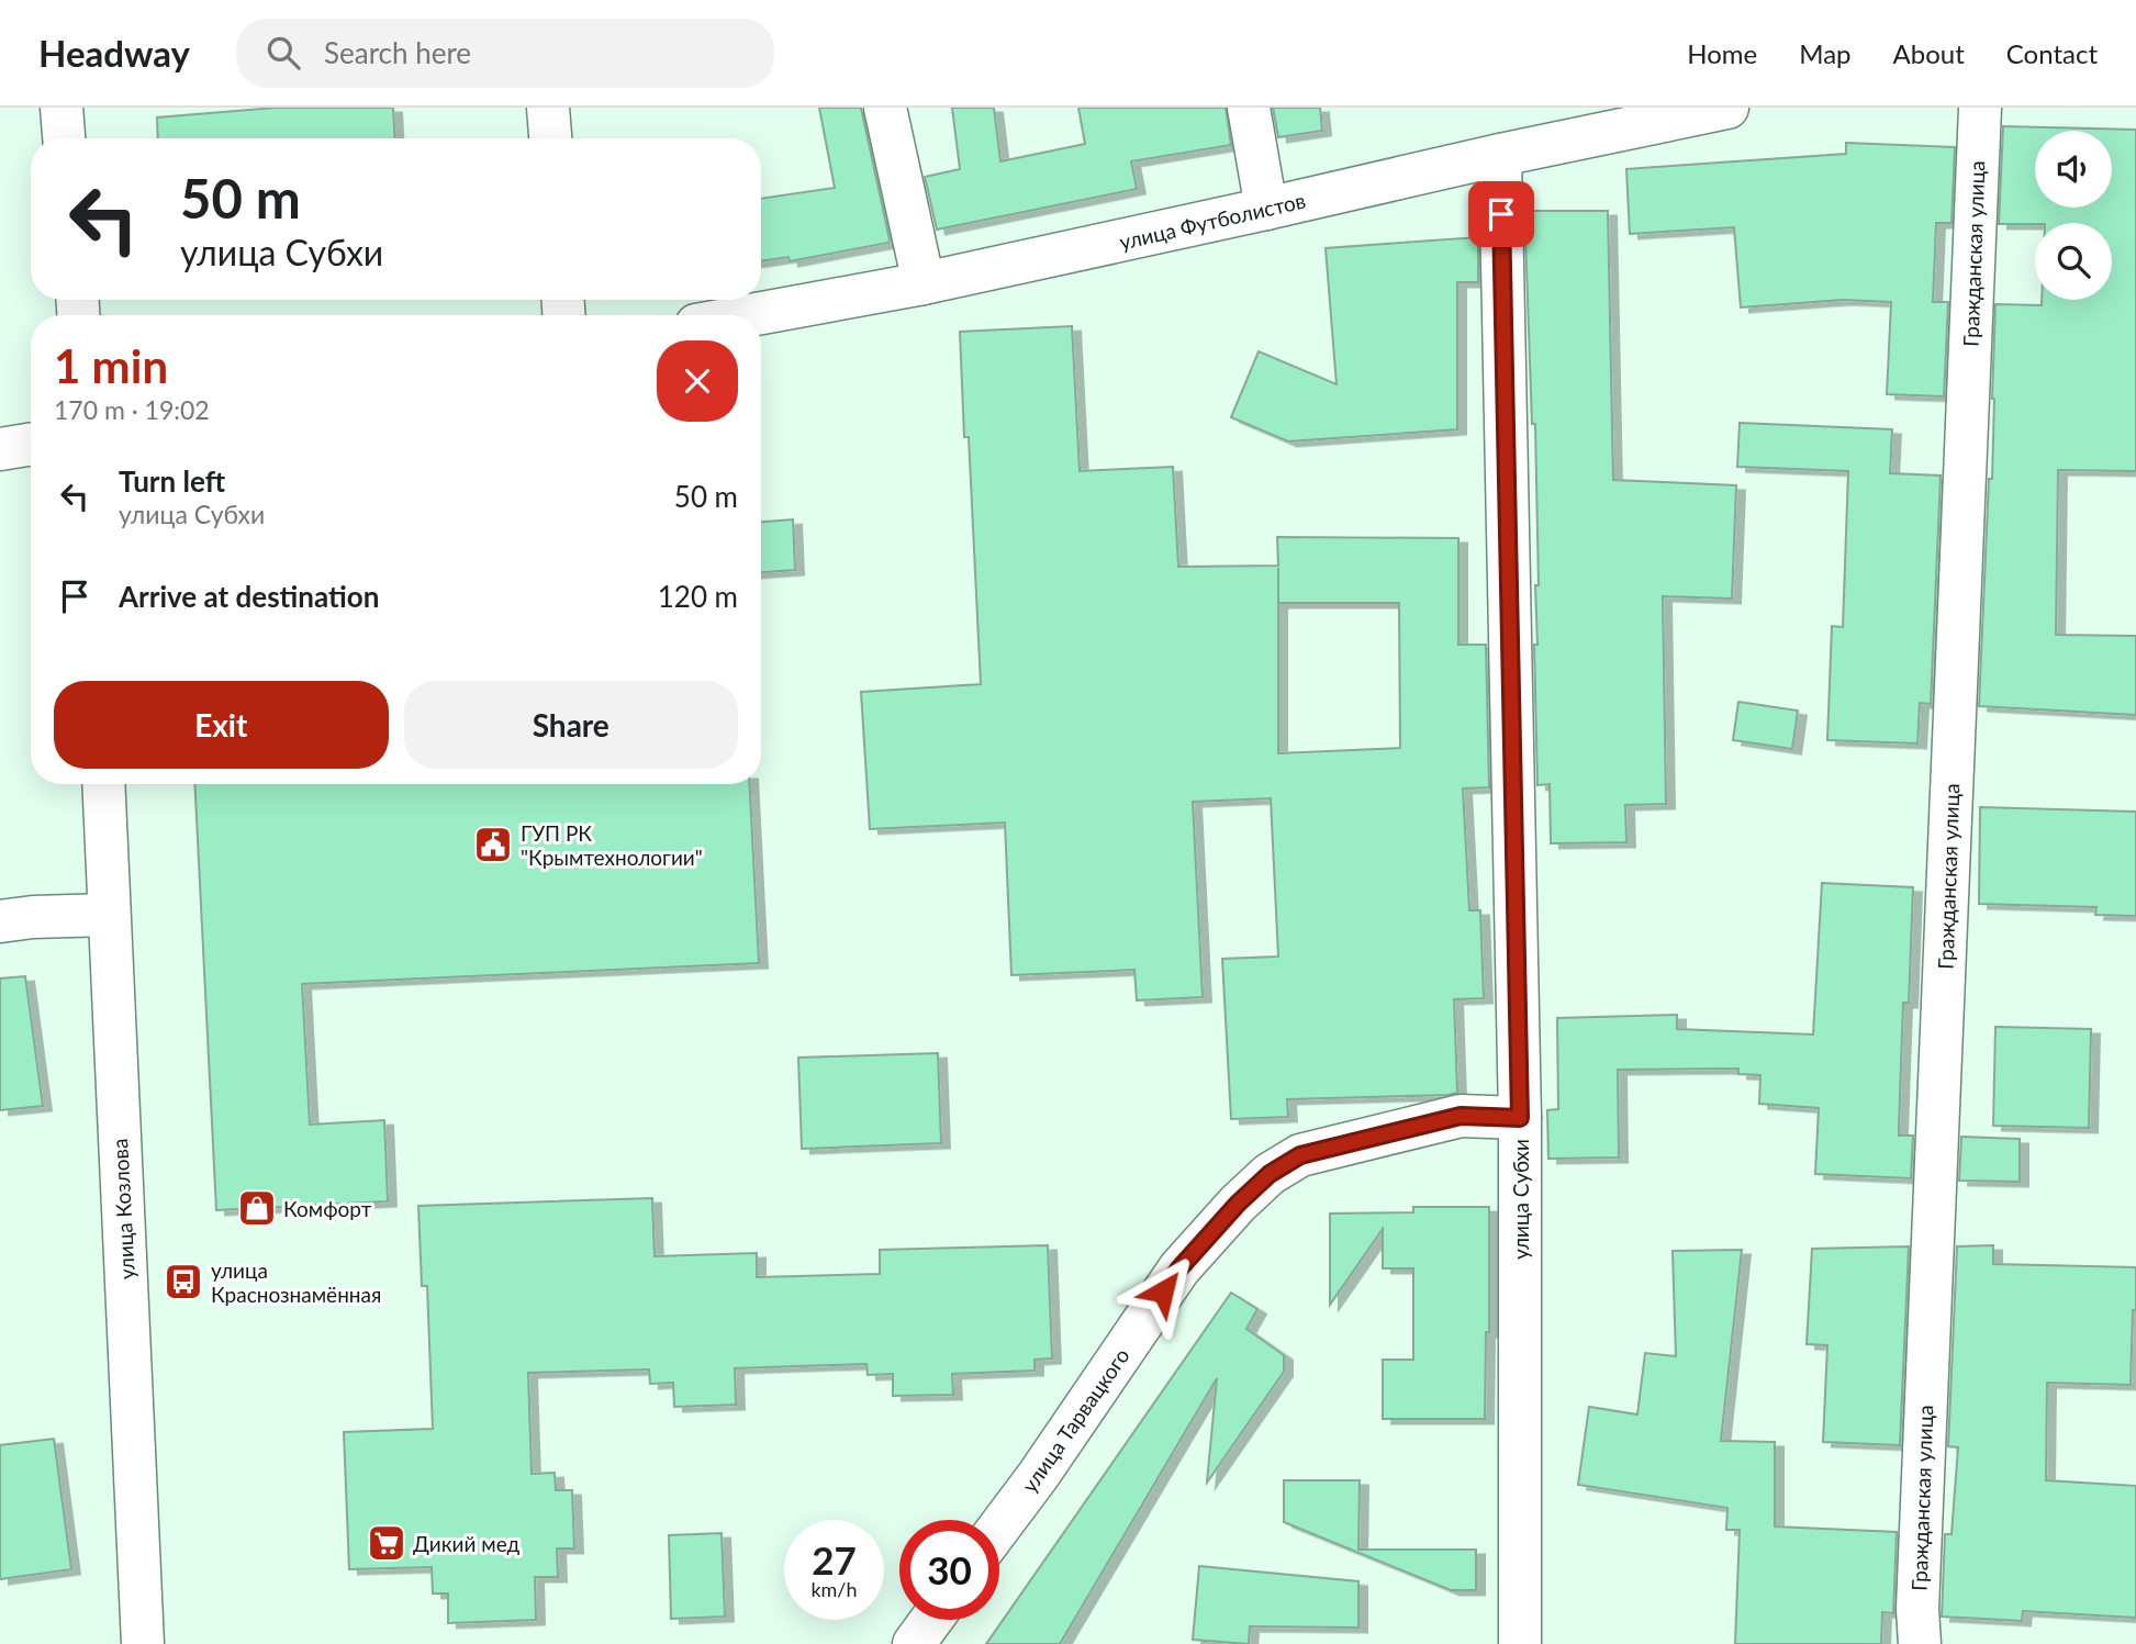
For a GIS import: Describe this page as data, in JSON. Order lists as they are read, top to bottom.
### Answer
{
  "streets": {
    "street": [
      "улица Футболистов",
      "Гражданская улица",
      "улица Субхи",
      "улица Козлова",
      "улица Тарвацкого"
    ]
  },
  "crossings": [
    ["улица Футболистов", "улица Субхи"],
    ["улица Субхи", "улица Тарвацкого"]
  ],
  "places": {
    "public building": ["ГУП РК \"Крымтехнологии\""],
    "shop": ["Комфорт"],
    "bus stop": ["улица Краснознамённая"],
    "supermarket": ["Дикий мед"]
  },
  "page": {
    "header": "Headway",
    "search": "Search here",
    "nav": [
      "Home",
      "Map",
      "About",
      "Contact"
    ],
    "turn": ["50 m", "улица Субхи"],
    "heading": ["1 min", "170 m · 19:02"],
    "list": [
      {
        "name": "Turn left",
        "note": "улица Субхи",
        "value": "50 m"
      },
      {
        "name": "Arrive at destination",
        "value": "120 m"
      }
    ],
    "buttons": ["Exit", "Share"],
    "speed": "27 km/h",
    "limit": "30"
  }
}
